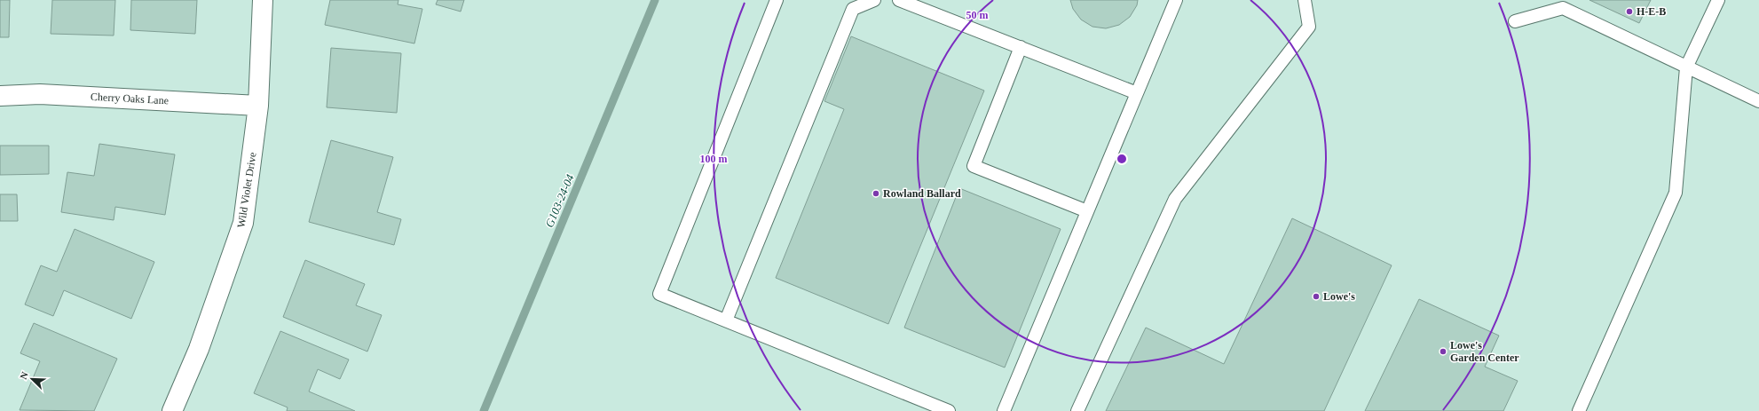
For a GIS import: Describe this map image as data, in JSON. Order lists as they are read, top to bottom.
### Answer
{
  "streets": {
    "street": ["Cherry Oaks Lane", "Wild Violet Drive"]
  },
  "crossings": [
    ["Cherry Oaks Lane", "Wild Violet Drive"]
  ],
  "water": ["G103-24-04"],
  "places": [
    "H-E-B",
    "Rowland Ballard",
    "Lowe's",
    "Lowe's Garden Center"
  ],
  "north": "top left",
  "rings": ["50 m", "100 m"]
}
